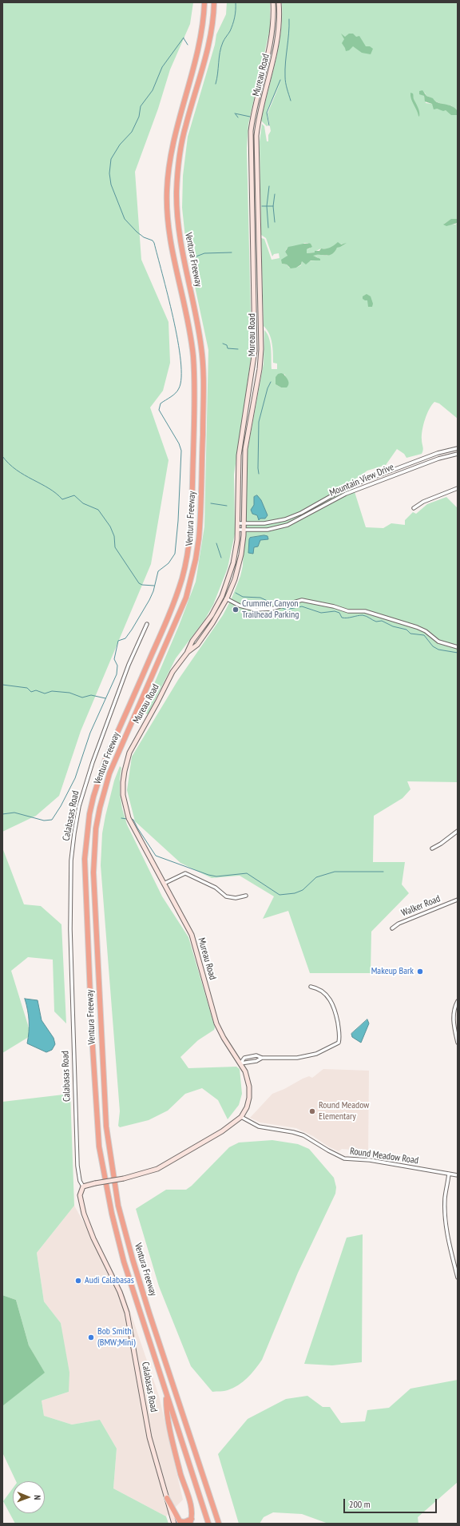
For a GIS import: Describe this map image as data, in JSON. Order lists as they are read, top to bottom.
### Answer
{
  "streets": {
    "highway": ["Ventura Freeway"],
    "main road": ["Mureau Road", "Calabasas Road"],
    "street": ["Mountain View Drive", "Walker Road", "Round Meadow Road"]
  },
  "crossings": [
    ["Mureau Road", "Mountain View Drive"],
    ["Mureau Road", "Calabasas Road"],
    ["Mureau Road", "Round Meadow Road"]
  ],
  "places": [
    "Crummer Canyon Trailhead Parking",
    "Makeup Bark",
    "Round Meadow Elementary",
    "Audi Calabasas",
    "Bob Smith (BMW;Mini)"
  ],
  "scale_bar": "200 m",
  "north": "right"
}
